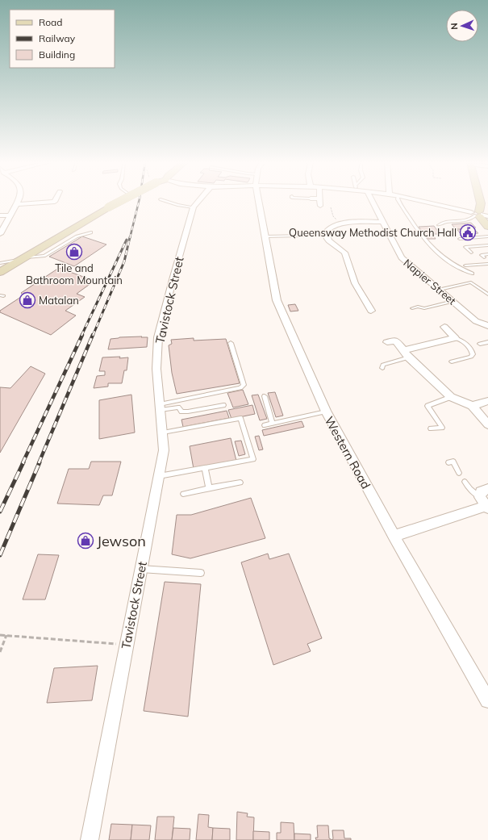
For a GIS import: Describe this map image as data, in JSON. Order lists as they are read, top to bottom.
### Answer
{
  "streets": {
    "street": ["Napier Street", "Tavistock Street", "Western Road"]
  },
  "places": {
    "public building": ["Queensway Methodist Church Hall"],
    "shop": ["Tile and Bathroom Mountain", "Matalan", "Jewson"]
  },
  "legend": ["Road", "Railway", "Building"],
  "north": "left"
}
